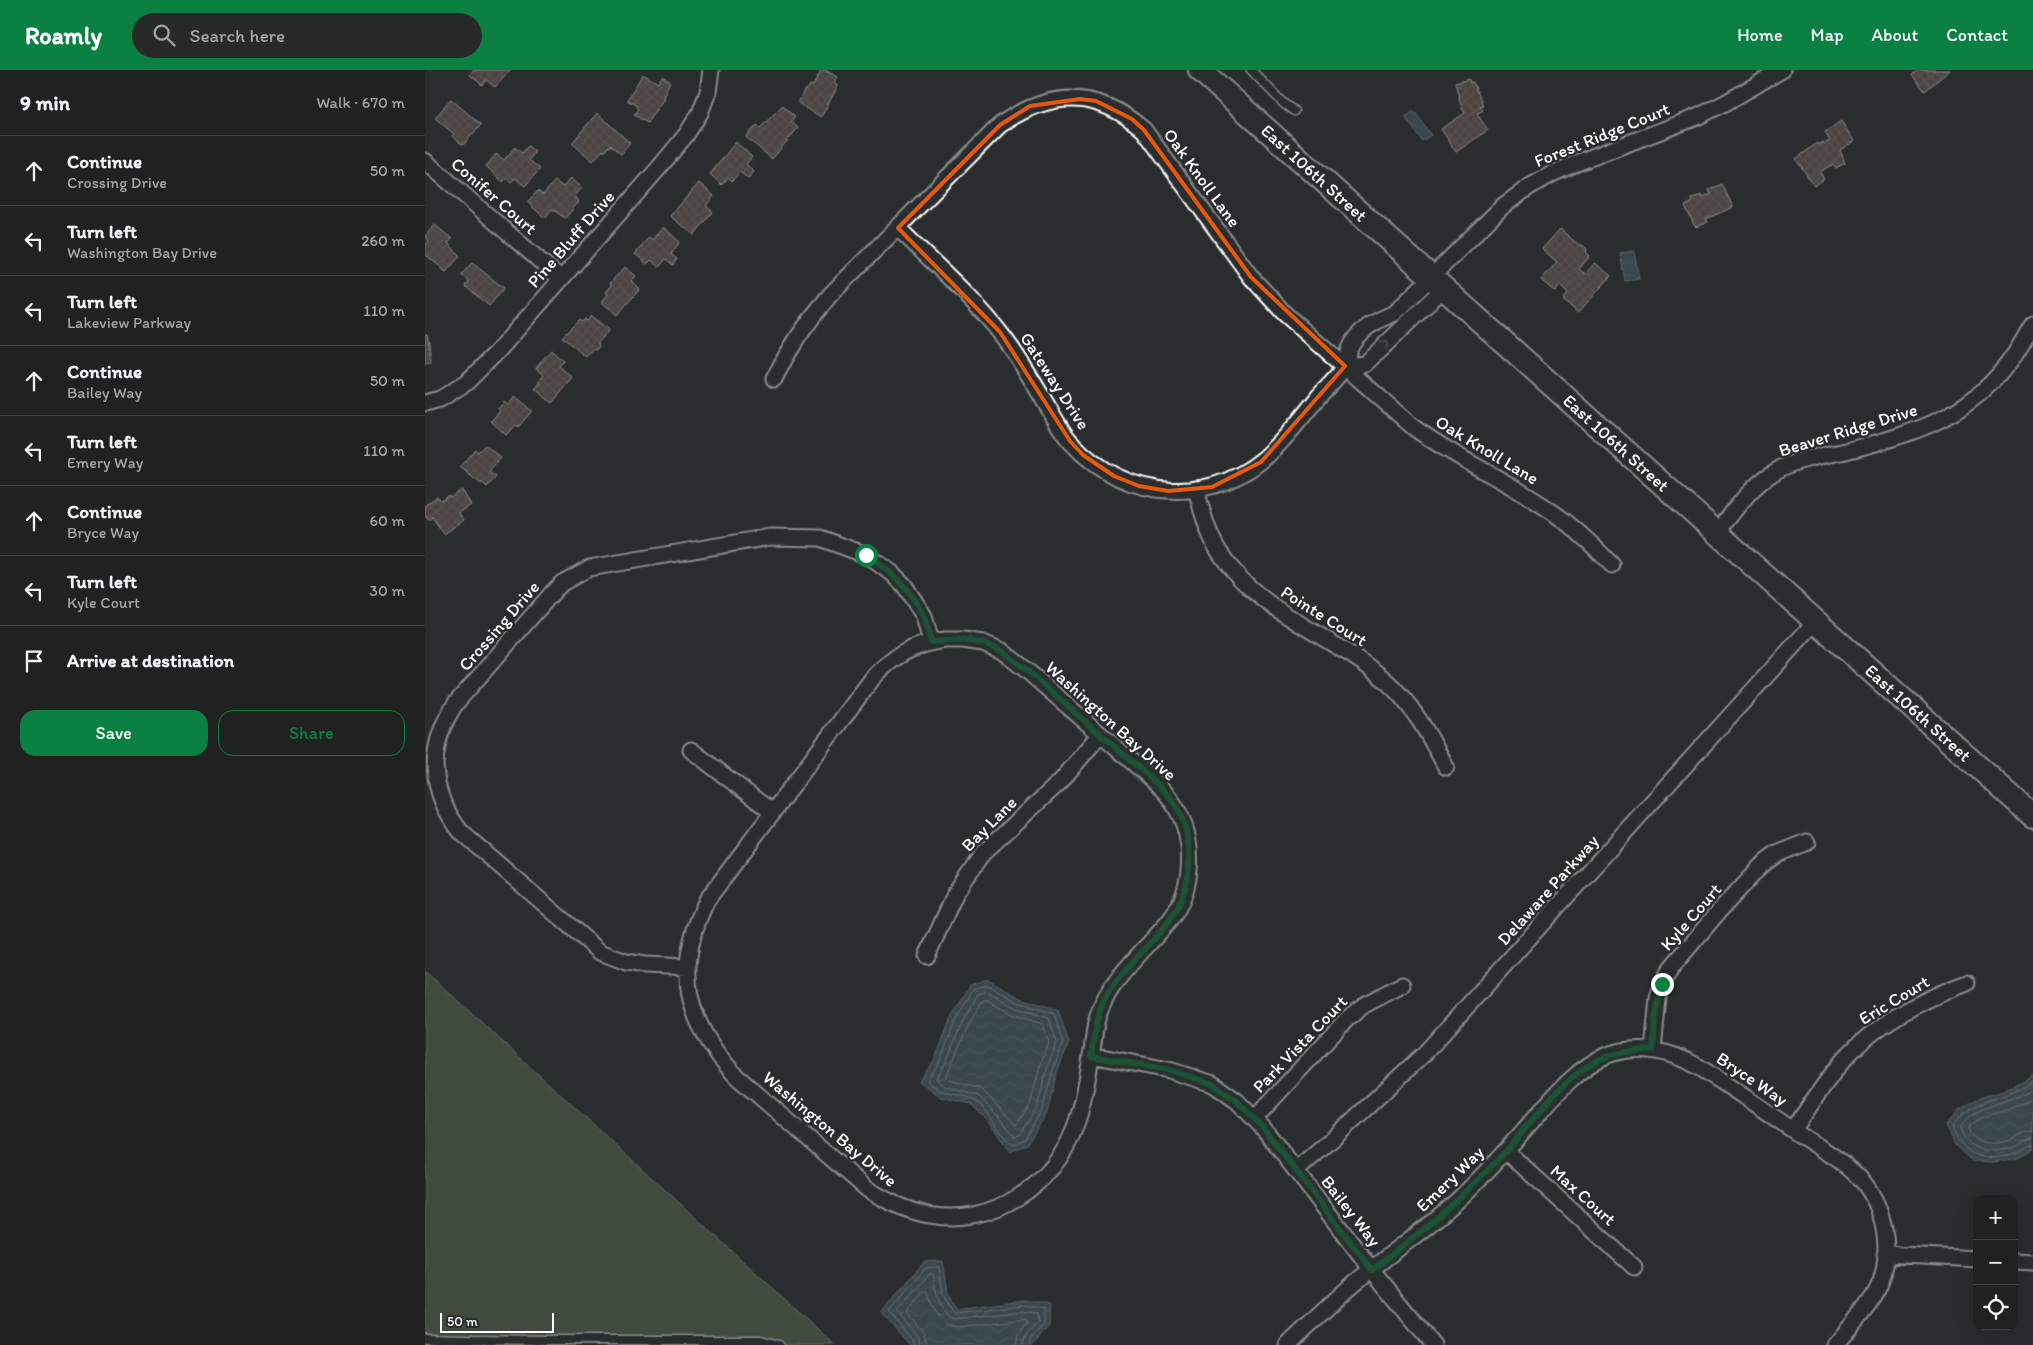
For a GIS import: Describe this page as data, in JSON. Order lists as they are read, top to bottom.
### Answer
{
  "streets": {
    "main road": ["East 106th Street"],
    "street": [
      "Forest Ridge Court",
      "Oak Knoll Lane",
      "Conifer Court",
      "Pine Bluff Drive",
      "Gateway Drive",
      "Beaver Ridge Drive",
      "Pointe Court",
      "Crossing Drive",
      "Washington Bay Drive",
      "Bay Lane",
      "Delaware Parkway",
      "Kyle Court",
      "Eric Court",
      "Park Vista Court",
      "Bryce Way",
      "Emery Way",
      "Max Court",
      "Bailey Way"
    ]
  },
  "crossings": [
    ["Forest Ridge Court", "East 106th Street"],
    ["Forest Ridge Court", "Gateway Drive"],
    ["East 106th Street", "Gateway Drive"],
    ["East 106th Street", "Beaver Ridge Drive"],
    ["East 106th Street", "Delaware Parkway"],
    ["Oak Knoll Lane", "Gateway Drive"],
    ["Conifer Court", "Pine Bluff Drive"],
    ["Gateway Drive", "Pointe Court"],
    ["Crossing Drive", "Washington Bay Drive"],
    ["Washington Bay Drive", "Bay Lane"],
    ["Washington Bay Drive", "Bailey Way"],
    ["Delaware Parkway", "Bailey Way"],
    ["Kyle Court", "Bryce Way"],
    ["Eric Court", "Bryce Way"],
    ["Park Vista Court", "Bailey Way"],
    ["Bryce Way", "Emery Way"],
    ["Emery Way", "Max Court"],
    ["Emery Way", "Bailey Way"]
  ],
  "scale_bar": "50 m",
  "page": {
    "header": "Roamly",
    "search": "Search here",
    "nav": [
      "Home",
      "Map",
      "About",
      "Contact"
    ],
    "heading": ["9 min", "Walk · 670 m"],
    "list": [
      ["Continue", "Crossing Drive", "50 m"],
      ["Turn left", "Washington Bay Drive", "260 m"],
      ["Turn left", "Lakeview Parkway", "110 m"],
      ["Continue", "Bailey Way", "50 m"],
      ["Turn left", "Emery Way", "110 m"],
      ["Continue", "Bryce Way", "60 m"],
      ["Turn left", "Kyle Court", "30 m"],
      "Arrive at destination"
    ],
    "buttons": ["Save", "Share"],
    "map_buttons": ["+", "−"],
    "scale": "50 m"
  }
}
